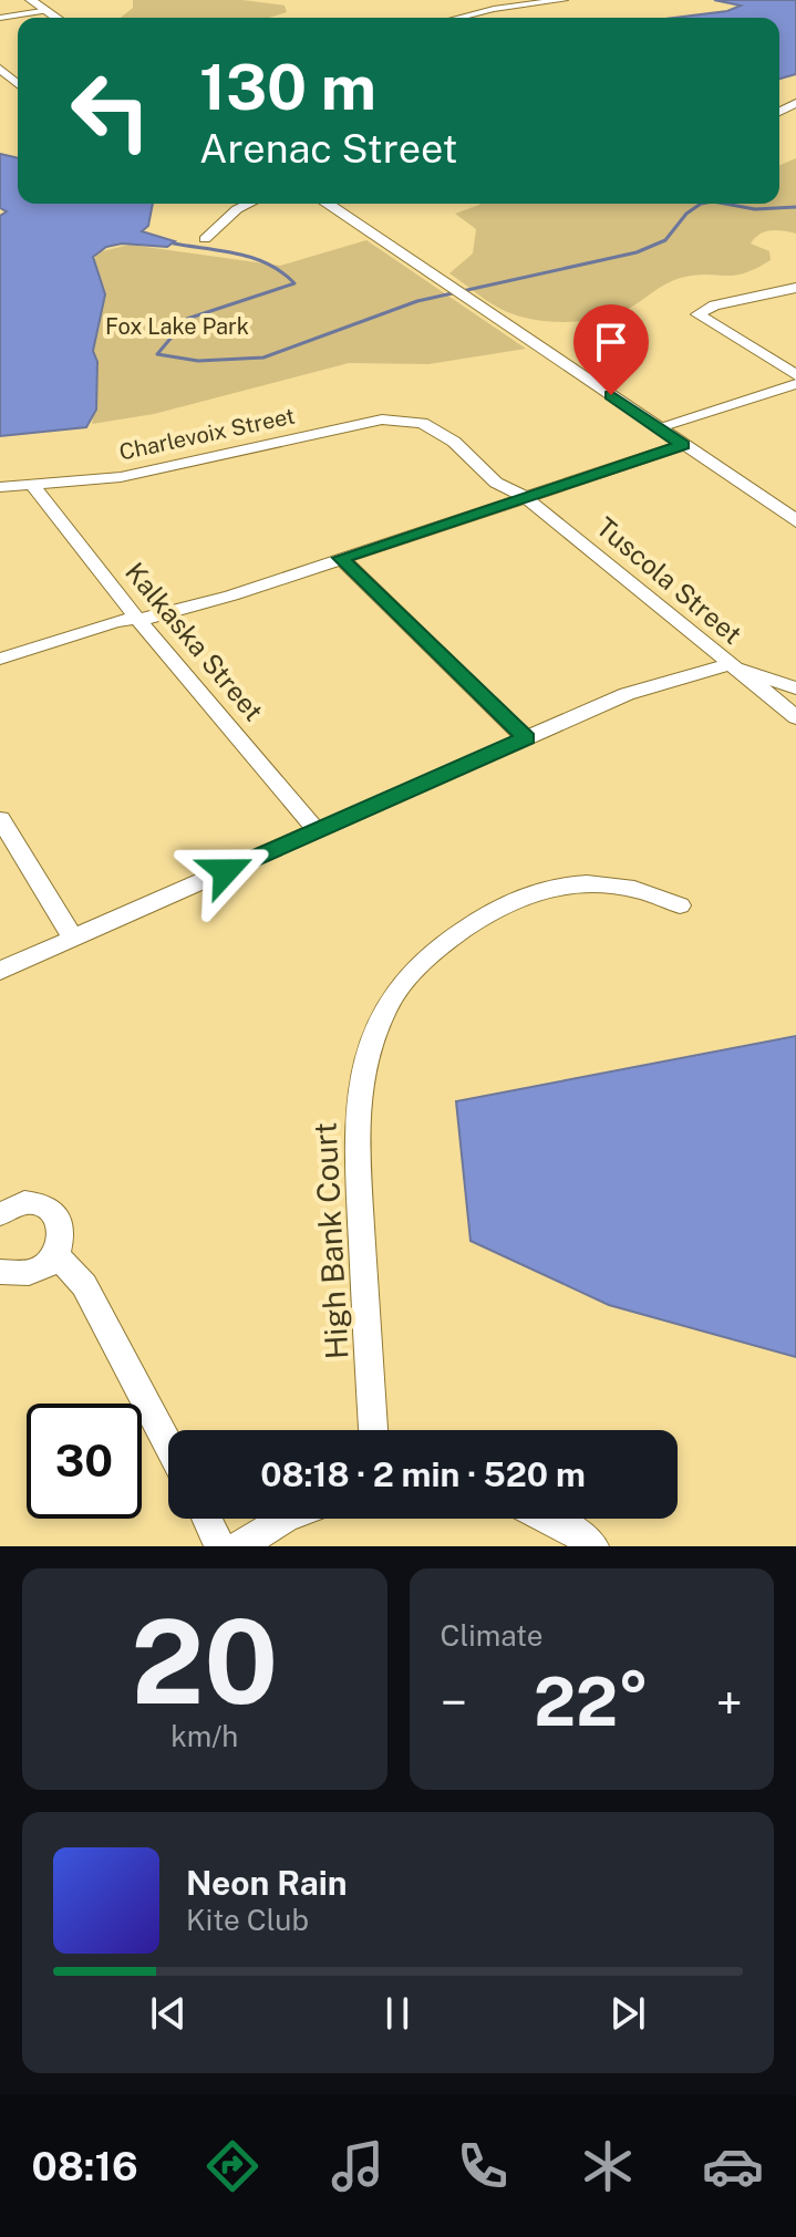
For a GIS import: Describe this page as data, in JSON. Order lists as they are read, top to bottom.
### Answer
{
  "streets": {
    "street": [
      "Charlevoix Street",
      "Tuscola Street",
      "Kalkaska Street",
      "High Bank Court"
    ]
  },
  "crossings": [
    ["Charlevoix Street", "Tuscola Street"],
    ["Charlevoix Street", "Kalkaska Street"]
  ],
  "parks": ["Fox Lake Park"],
  "page": {
    "turn": ["130 m", "Arenac Street"],
    "limit": "30",
    "trip": "08:18 · 2 min · 520 m",
    "tile": [
      ["20", "km/h"],
      "Climate"
    ],
    "heat": ["−", "22°", "+"],
    "song": ["Neon Rain", "Kite Club"],
    "tabs": "08:16"
  }
}
